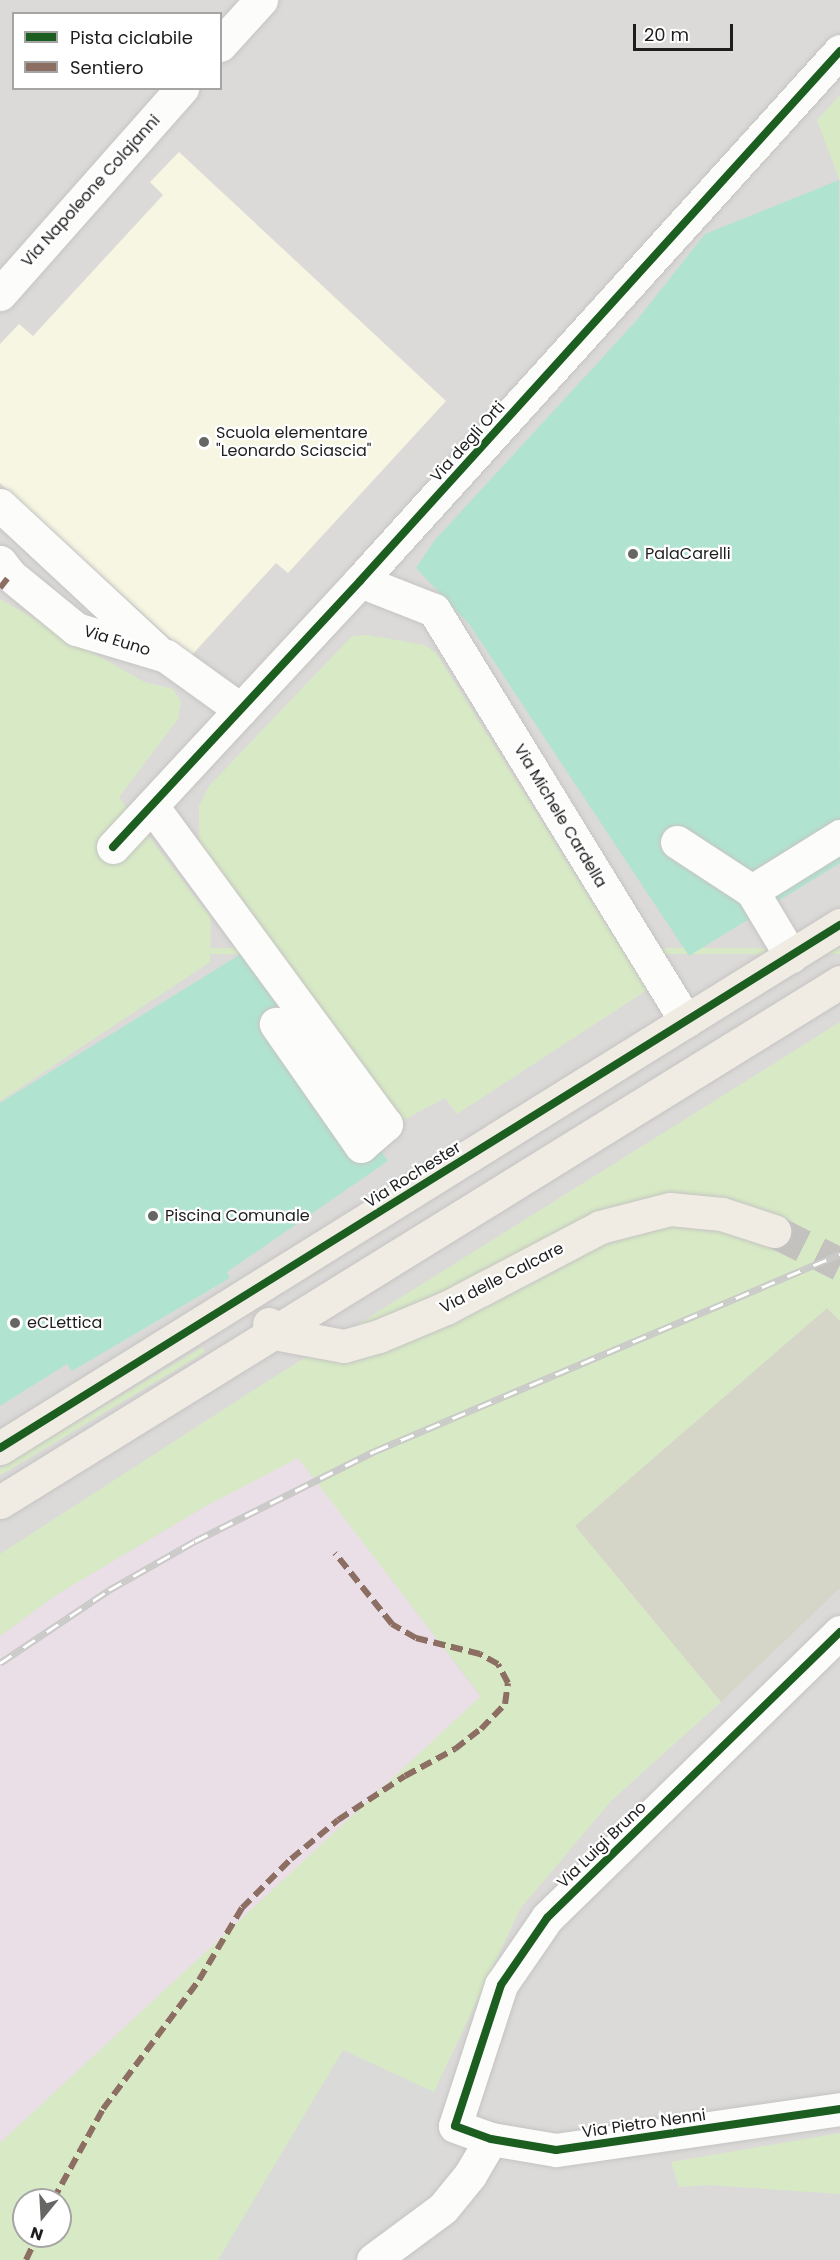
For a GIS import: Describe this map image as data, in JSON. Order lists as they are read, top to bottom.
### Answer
{
  "streets": {
    "main road": ["Via Rochester", "Via delle Calcare"],
    "street": [
      "Via Napoleone Colajanni",
      "Via degli Orti",
      "Via Euno",
      "Via Michele Cardella",
      "Via Luigi Bruno",
      "Via Pietro Nenni"
    ]
  },
  "crossings": [
    ["Via degli Orti", "Via Euno"],
    ["Via degli Orti", "Via Michele Cardella"],
    ["Via Michele Cardella", "Via Rochester"],
    ["Via Luigi Bruno", "Via Pietro Nenni"]
  ],
  "places": [
    "Scuola elementare \"Leonardo Sciascia\"",
    "PalaCarelli",
    "Piscina Comunale",
    "eCLettica"
  ],
  "legend": ["Pista ciclabile", "Sentiero"],
  "scale_bar": "20 m",
  "north": "bottom"
}
